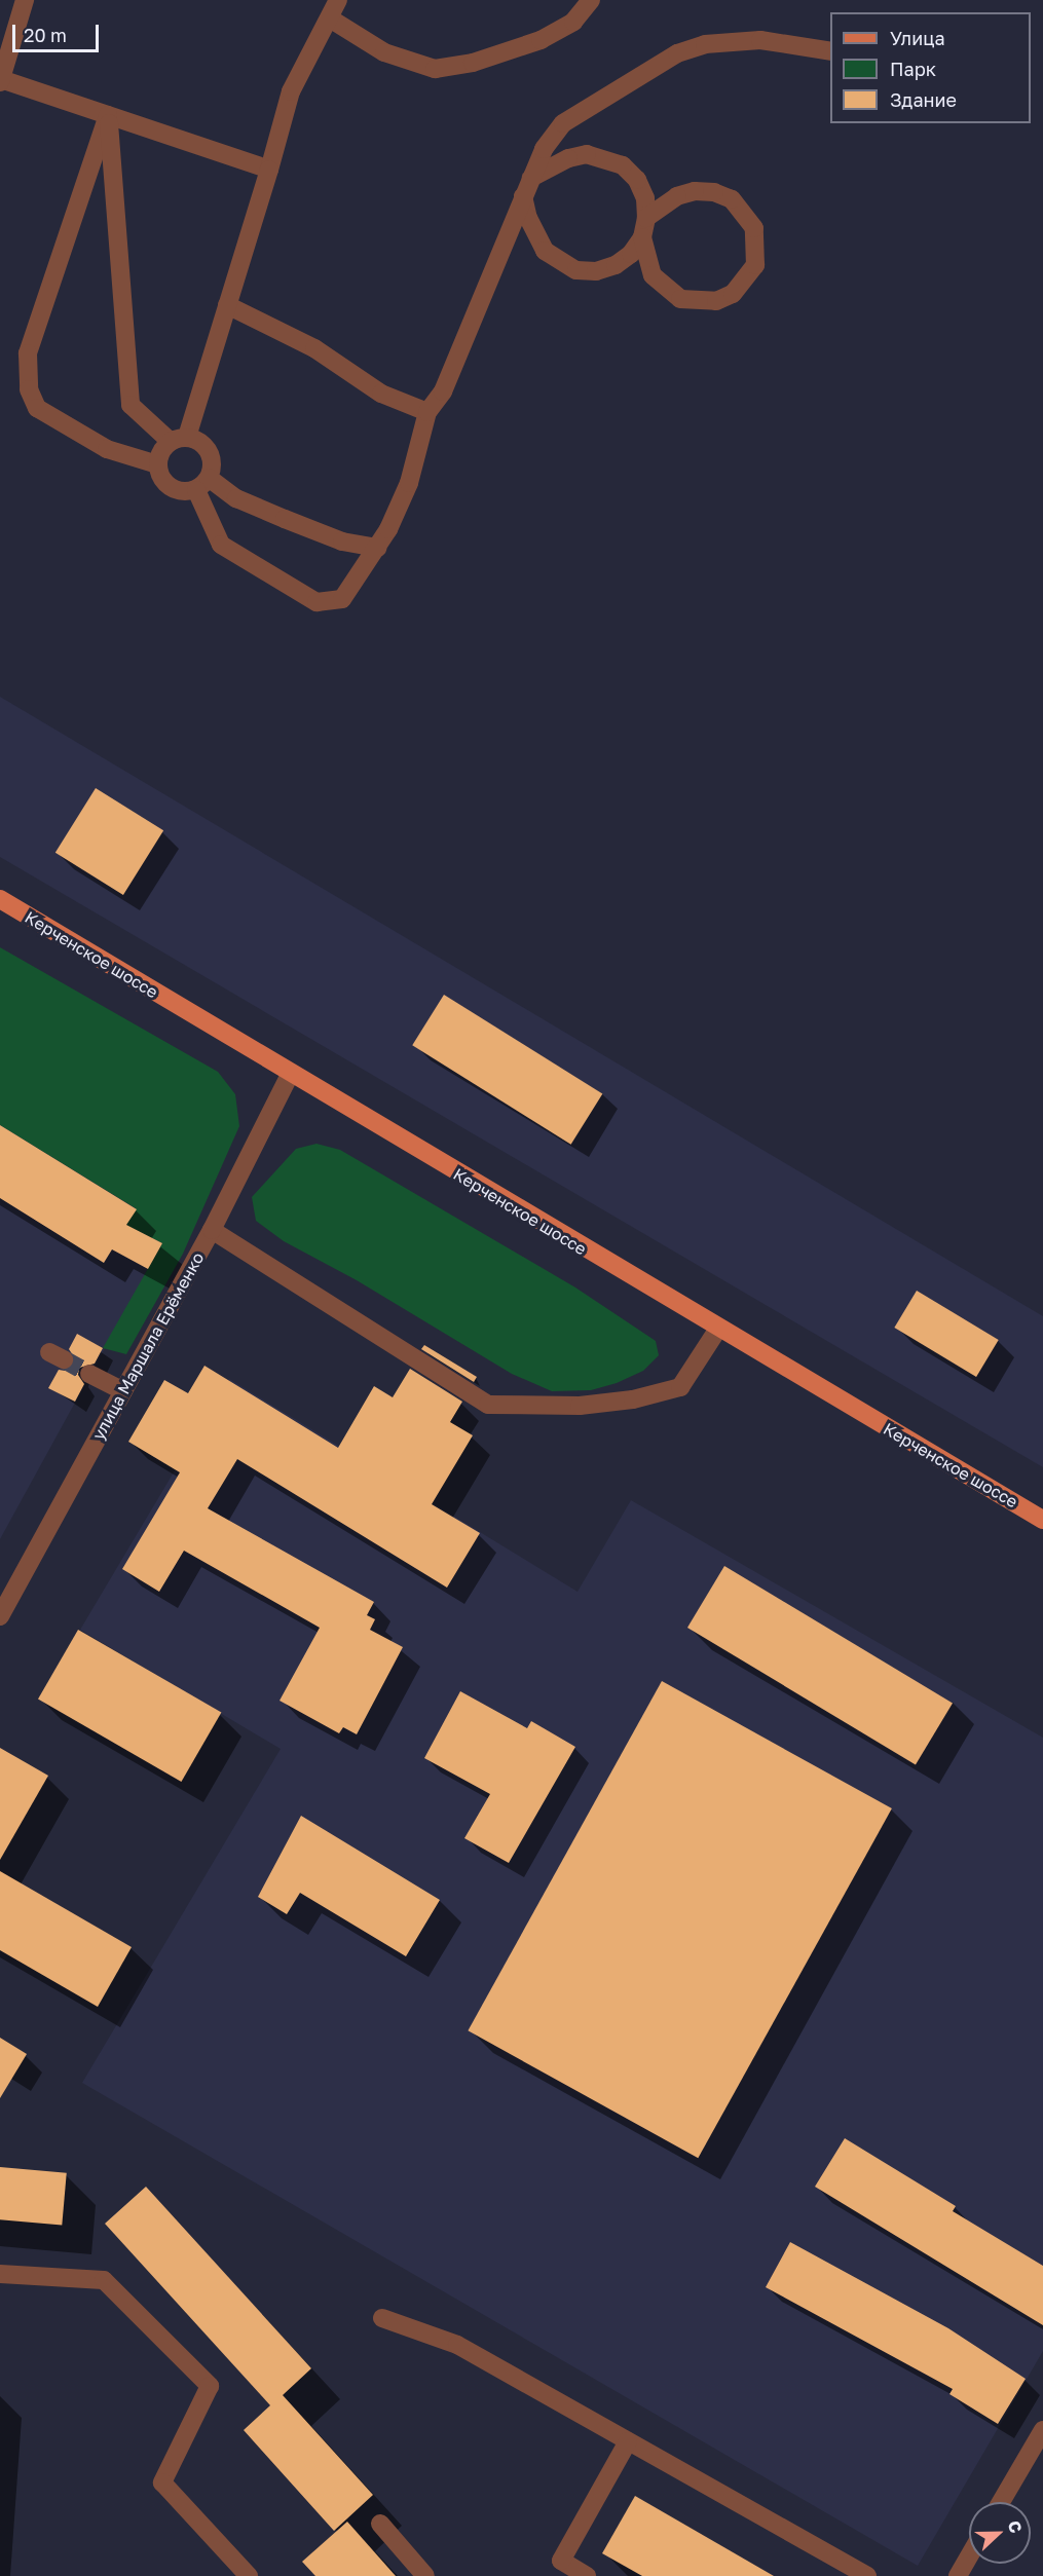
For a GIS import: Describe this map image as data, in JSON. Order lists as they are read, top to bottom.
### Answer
{
  "streets": {
    "main road": ["Керченское шоссе"],
    "street": ["улица Маршала Ерёменко"]
  },
  "crossings": [
    ["Керченское шоссе", "улица Маршала Ерёменко"]
  ],
  "legend": ["Улица", "Парк", "Здание"],
  "scale_bar": "20 m",
  "north": "right"
}
